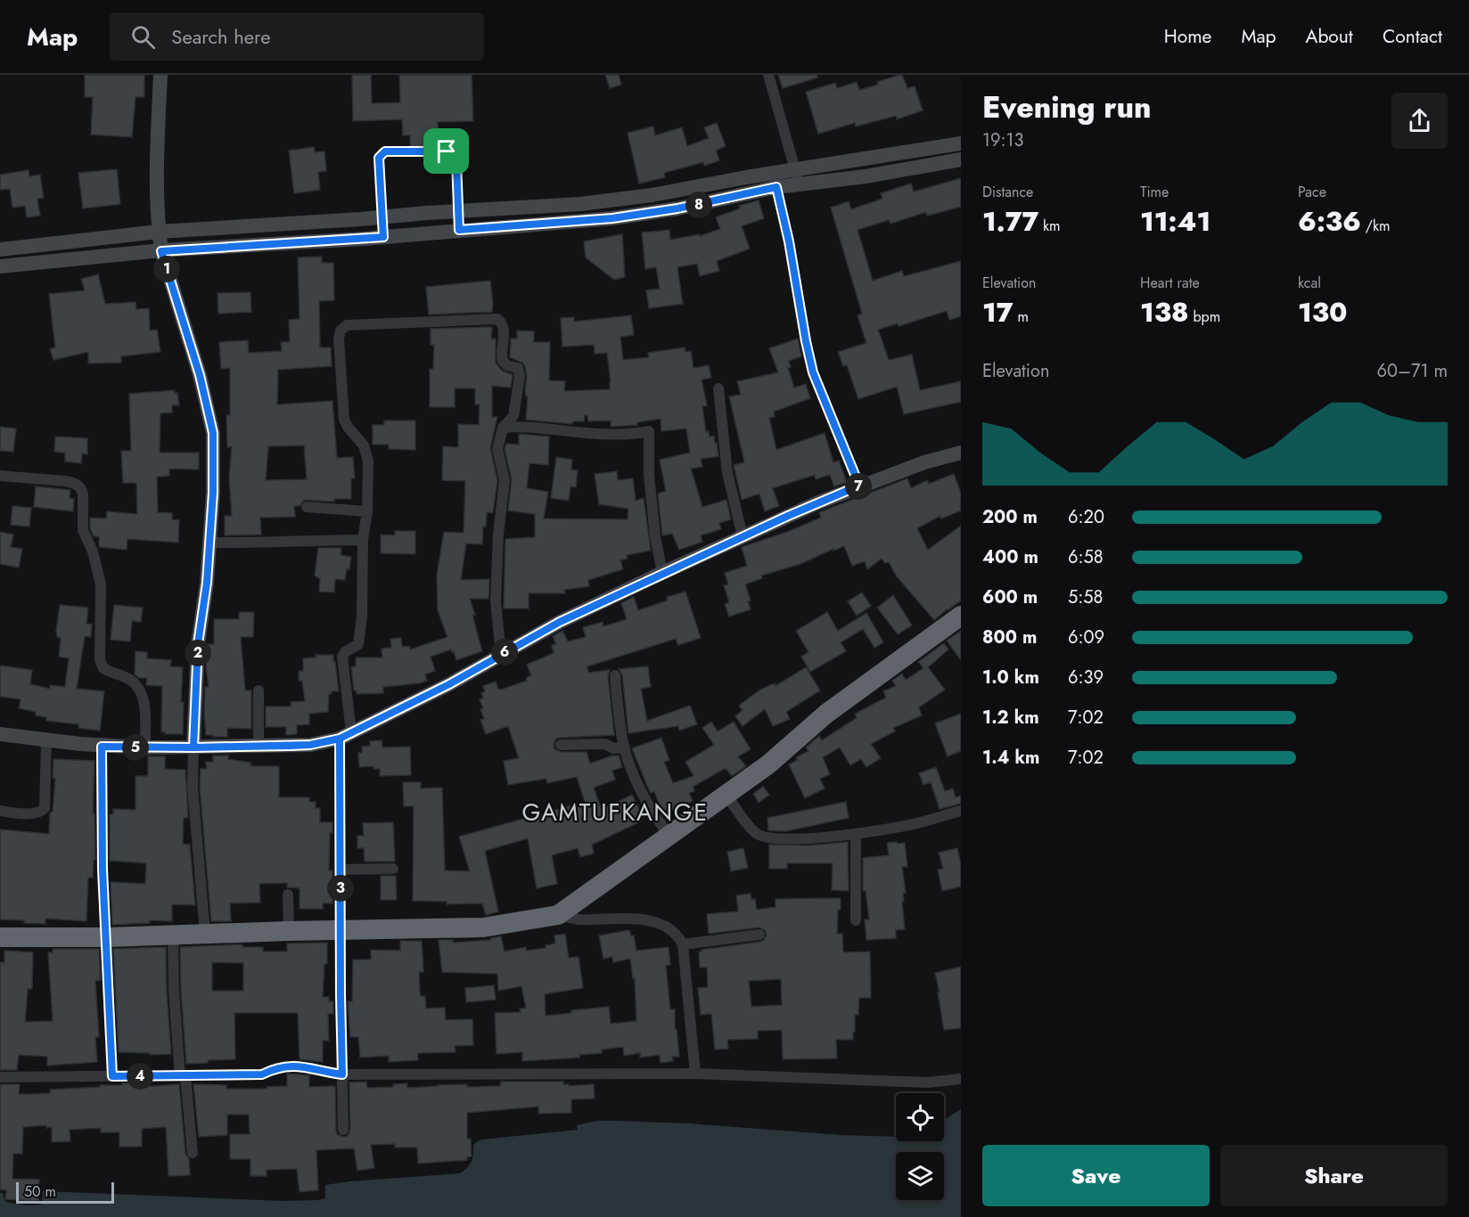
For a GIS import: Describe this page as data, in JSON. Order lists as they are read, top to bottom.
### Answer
{
  "districts": ["GAMTUFKANGE"],
  "scale_bar": "50 m",
  "page": {
    "header": "Map",
    "search": "Search here",
    "nav": [
      "Home",
      "Map",
      "About",
      "Contact"
    ],
    "heading": ["Evening run", "19:13"],
    "stats": [
      ["Distance", "1.77 km"],
      ["Time", "11:41"],
      ["Pace", "6:36 /km"],
      ["Elevation", "17 m"],
      ["Heart rate", "138 bpm"],
      ["kcal", "130"]
    ],
    "pins": [
      "8",
      "1",
      "7",
      "6",
      "2",
      "5",
      "3",
      "4"
    ],
    "chart": ["Elevation", "60–71 m"],
    "list": [
      {
        "name": "200 m",
        "note": "6:20"
      },
      {
        "name": "400 m",
        "note": "6:58"
      },
      {
        "name": "600 m",
        "note": "5:58"
      },
      {
        "name": "800 m",
        "note": "6:09"
      },
      {
        "name": "1.0 km",
        "note": "6:39"
      },
      {
        "name": "1.2 km",
        "note": "7:02"
      },
      {
        "name": "1.4 km",
        "note": "7:02"
      }
    ],
    "buttons": ["Save", "Share"],
    "scale": "50 m"
  }
}
